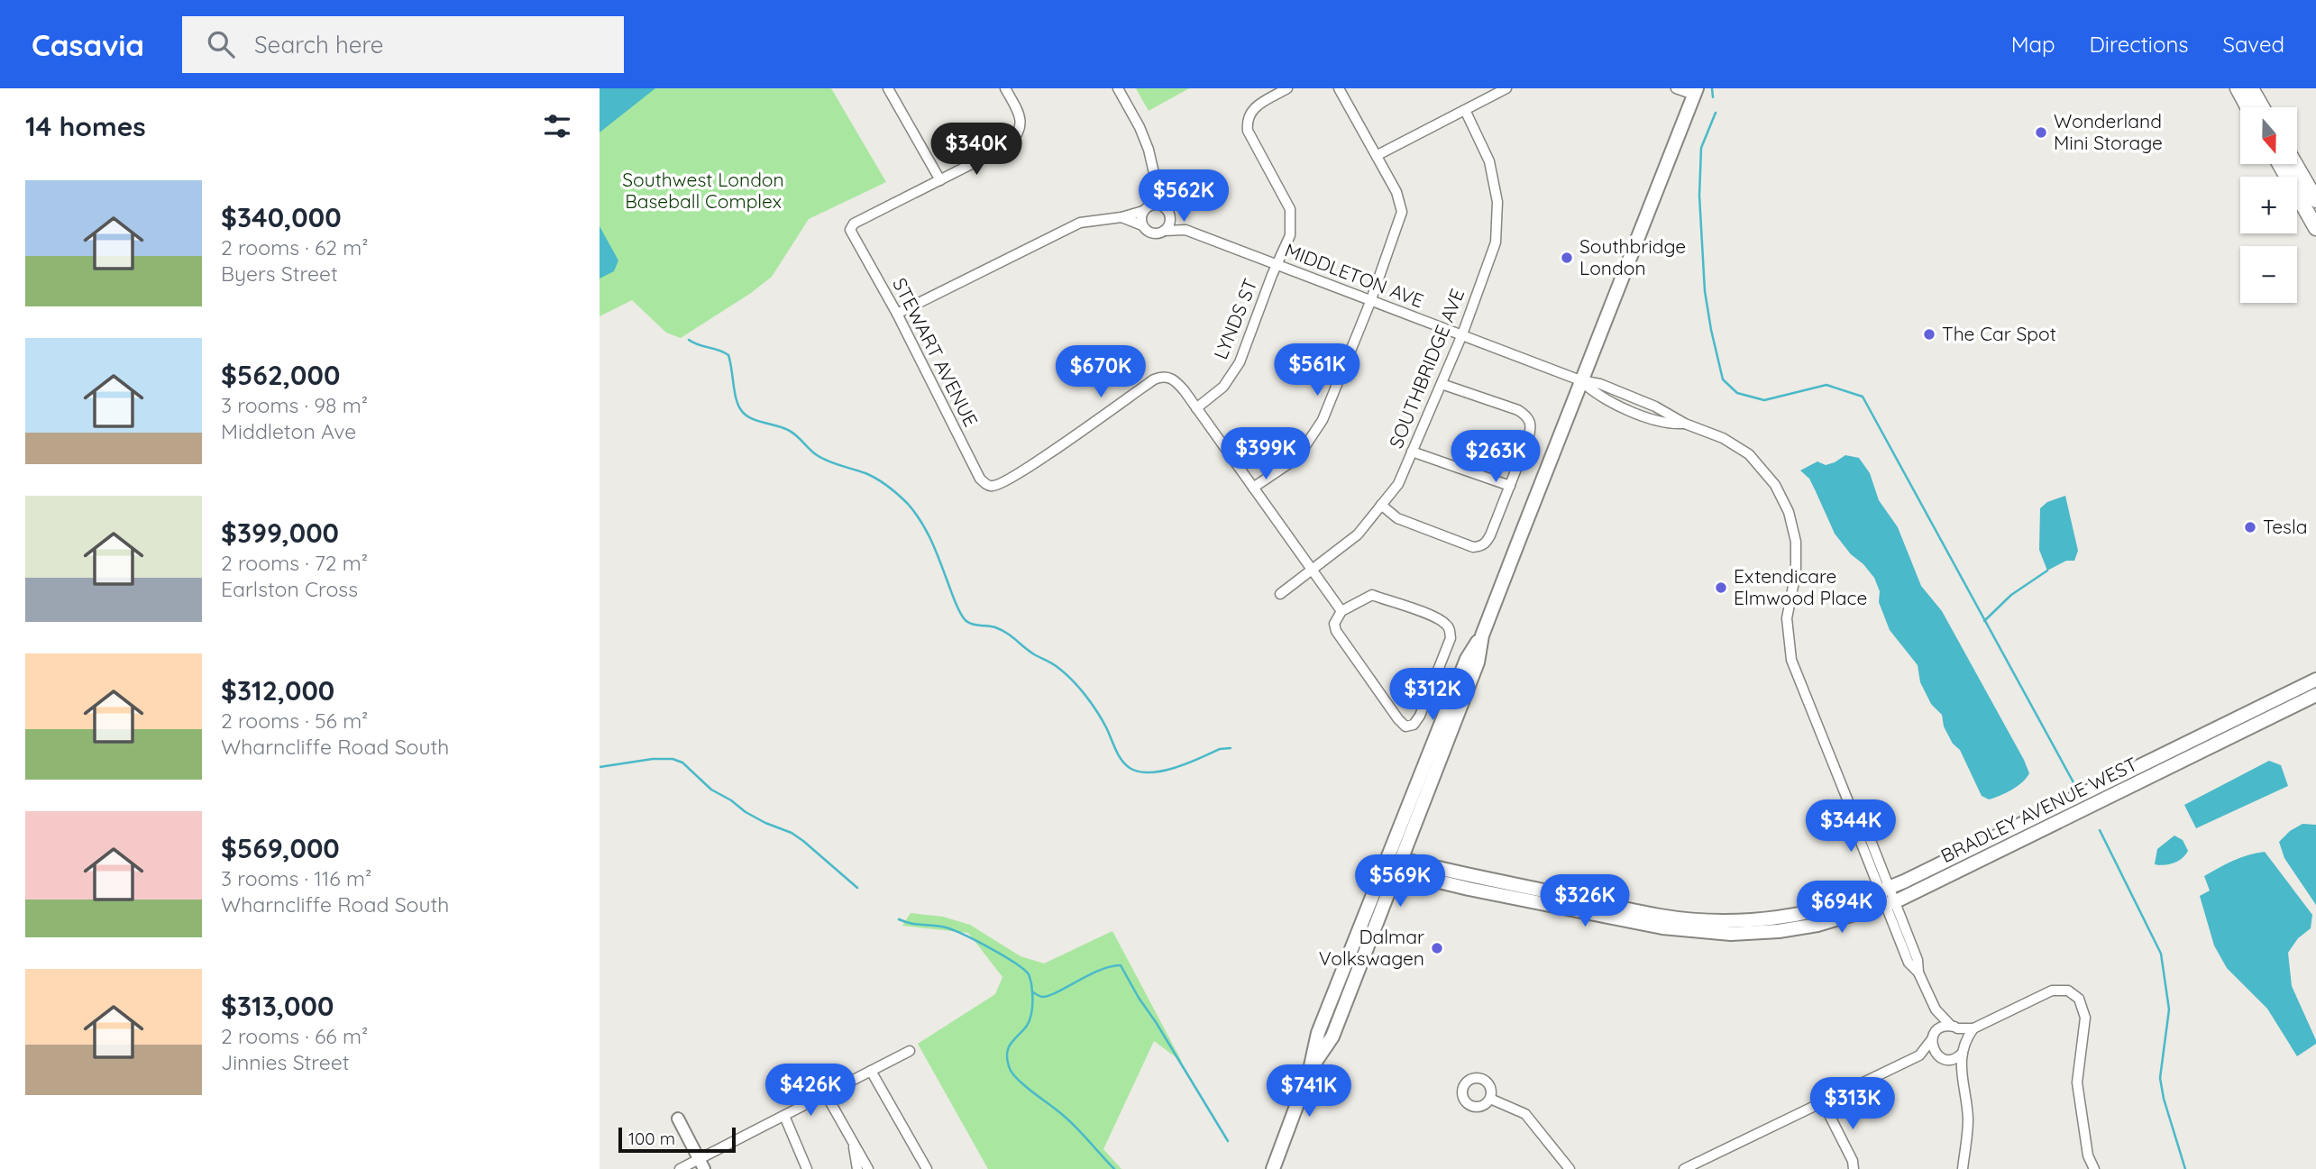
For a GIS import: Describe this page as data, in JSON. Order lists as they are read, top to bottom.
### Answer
{
  "streets": {
    "main road": ["BRADLEY AVENUE WEST"],
    "street": [
      "MIDDLETON AVE",
      "LYNDS ST",
      "STEWART AVENUE",
      "SOUTHBRIDGE AVE"
    ]
  },
  "crossings": [
    ["MIDDLETON AVE", "LYNDS ST"],
    ["MIDDLETON AVE", "SOUTHBRIDGE AVE"],
    ["MIDDLETON AVE", "BRADLEY AVENUE WEST"],
    ["LYNDS ST", "STEWART AVENUE"]
  ],
  "parks": ["Southwest London Baseball Complex"],
  "places": [
    "Wonderland Mini Storage",
    "Southbridge London",
    "The Car Spot",
    "Tesla",
    "Extendicare Elmwood Place",
    "Dalmar Volkswagen"
  ],
  "scale_bar": "100 m",
  "north": "bottom",
  "page": {
    "header": "Casavia",
    "search": "Search here",
    "nav": ["Map", "Directions", "Saved"],
    "heading": "14 homes",
    "map_buttons": ["+", "−"],
    "price": [
      "$340K",
      "$562K",
      "$561K",
      "$670K",
      "$399K",
      "$263K",
      "$312K",
      "$344K",
      "$569K",
      "$326K",
      "$694K",
      "$426K",
      "$741K",
      "$313K"
    ],
    "list": [
      {
        "name": "$340,000",
        "note": "2 rooms · 62 m² · Byers Street"
      },
      {
        "name": "$562,000",
        "note": "3 rooms · 98 m² · Middleton Ave"
      },
      {
        "name": "$399,000",
        "note": "2 rooms · 72 m² · Earlston Cross"
      },
      {
        "name": "$312,000",
        "note": "2 rooms · 56 m² · Wharncliffe Road South"
      },
      {
        "name": "$569,000",
        "note": "3 rooms · 116 m² · Wharncliffe Road South"
      },
      {
        "name": "$313,000",
        "note": "2 rooms · 66 m² · Jinnies Street"
      }
    ],
    "scale": "100 m"
  }
}
